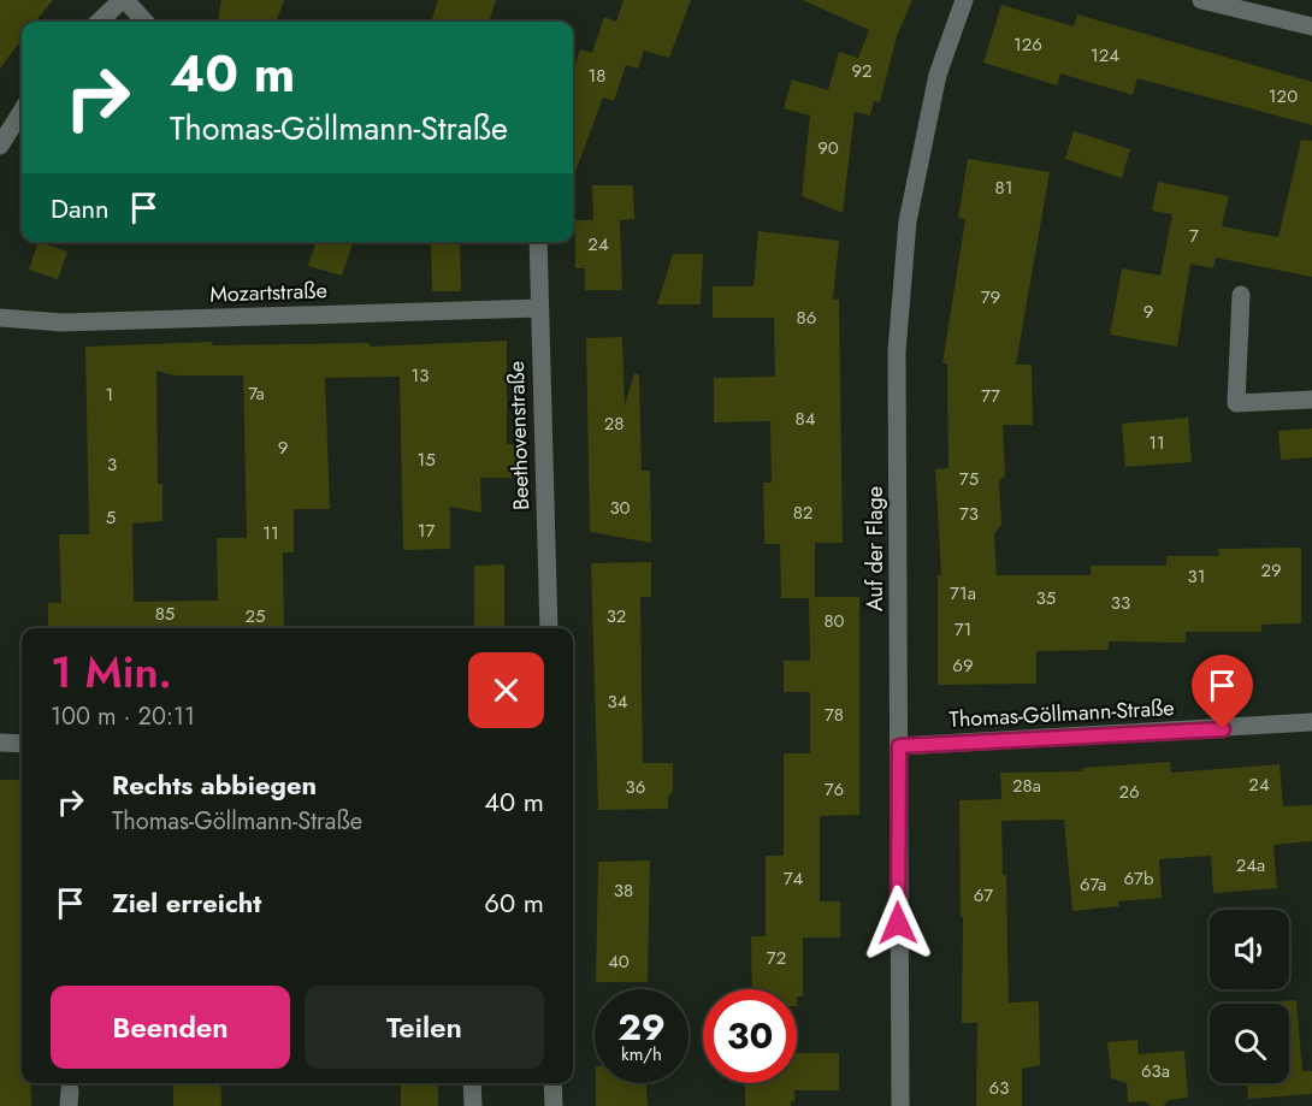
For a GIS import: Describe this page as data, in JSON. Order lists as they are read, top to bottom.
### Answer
{
  "streets": {
    "street": [
      "Mozartstraße",
      "Beethovenstraße",
      "Auf der Flage",
      "Thomas-Göllmann-Straße"
    ]
  },
  "crossings": [
    ["Mozartstraße", "Beethovenstraße"],
    ["Auf der Flage", "Thomas-Göllmann-Straße"]
  ],
  "house_numbers": [
    "126",
    "124",
    "92",
    "18",
    "120",
    "90",
    "81",
    "7",
    "24",
    "79",
    "9",
    "86",
    "13",
    "7a",
    "1",
    "77",
    "84",
    "28",
    "11",
    "9",
    "15",
    "3",
    "75",
    "30",
    "82",
    "73",
    "5",
    "17",
    "11",
    "29",
    "31",
    "71a",
    "35",
    "33",
    "85",
    "25",
    "32",
    "80",
    "71",
    "69",
    "34",
    "78",
    "24",
    "28a",
    "36",
    "76",
    "26",
    "24a",
    "74",
    "67b",
    "67a",
    "38",
    "67",
    "72",
    "40",
    "63a",
    "63"
  ],
  "page": {
    "turn": ["40 m", "Thomas-Göllmann-Straße"],
    "then": "Dann",
    "heading": ["1 Min.", "100 m · 20:11"],
    "list": [
      {
        "name": "Rechts abbiegen",
        "note": "Thomas-Göllmann-Straße",
        "value": "40 m"
      },
      {
        "name": "Ziel erreicht",
        "value": "60 m"
      }
    ],
    "buttons": ["Beenden", "Teilen"],
    "speed": "29 km/h",
    "limit": "30"
  }
}
